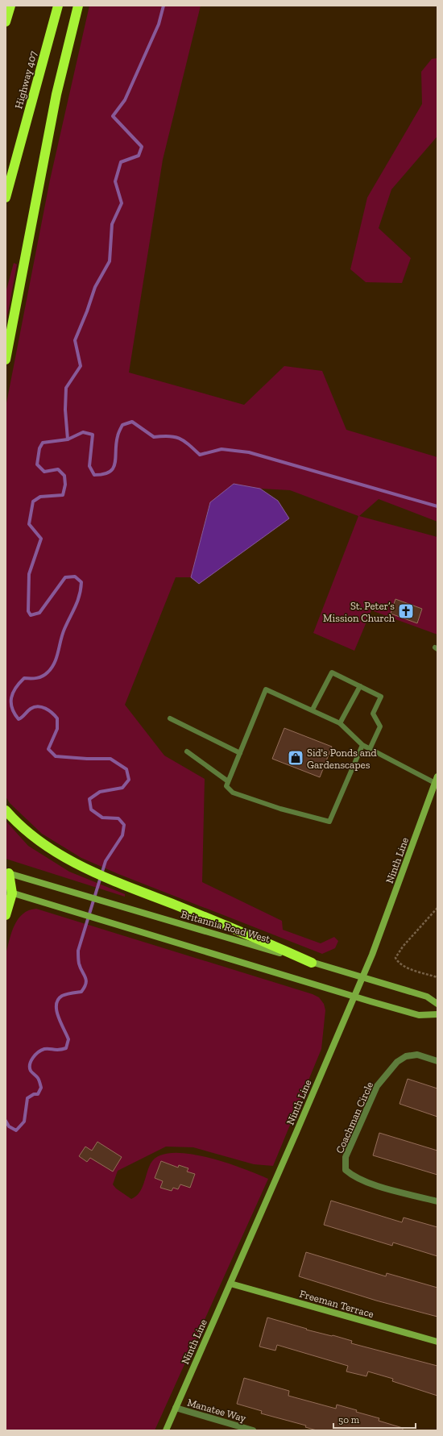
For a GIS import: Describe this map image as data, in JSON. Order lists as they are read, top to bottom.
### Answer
{
  "streets": {
    "highway": ["Highway 407"],
    "main road": ["Ninth Line", "Britannia Road West", "Freeman Terrace"],
    "street": ["Coachman Circle", "Manatee Way"]
  },
  "crossings": [
    ["Ninth Line", "Britannia Road West"],
    ["Ninth Line", "Freeman Terrace"],
    ["Ninth Line", "Manatee Way"]
  ],
  "places": {
    "church": ["St. Peter’s Mission Church"],
    "shop": ["Sid's Ponds and Gardenscapes"]
  },
  "scale_bar": "50 m"
}
